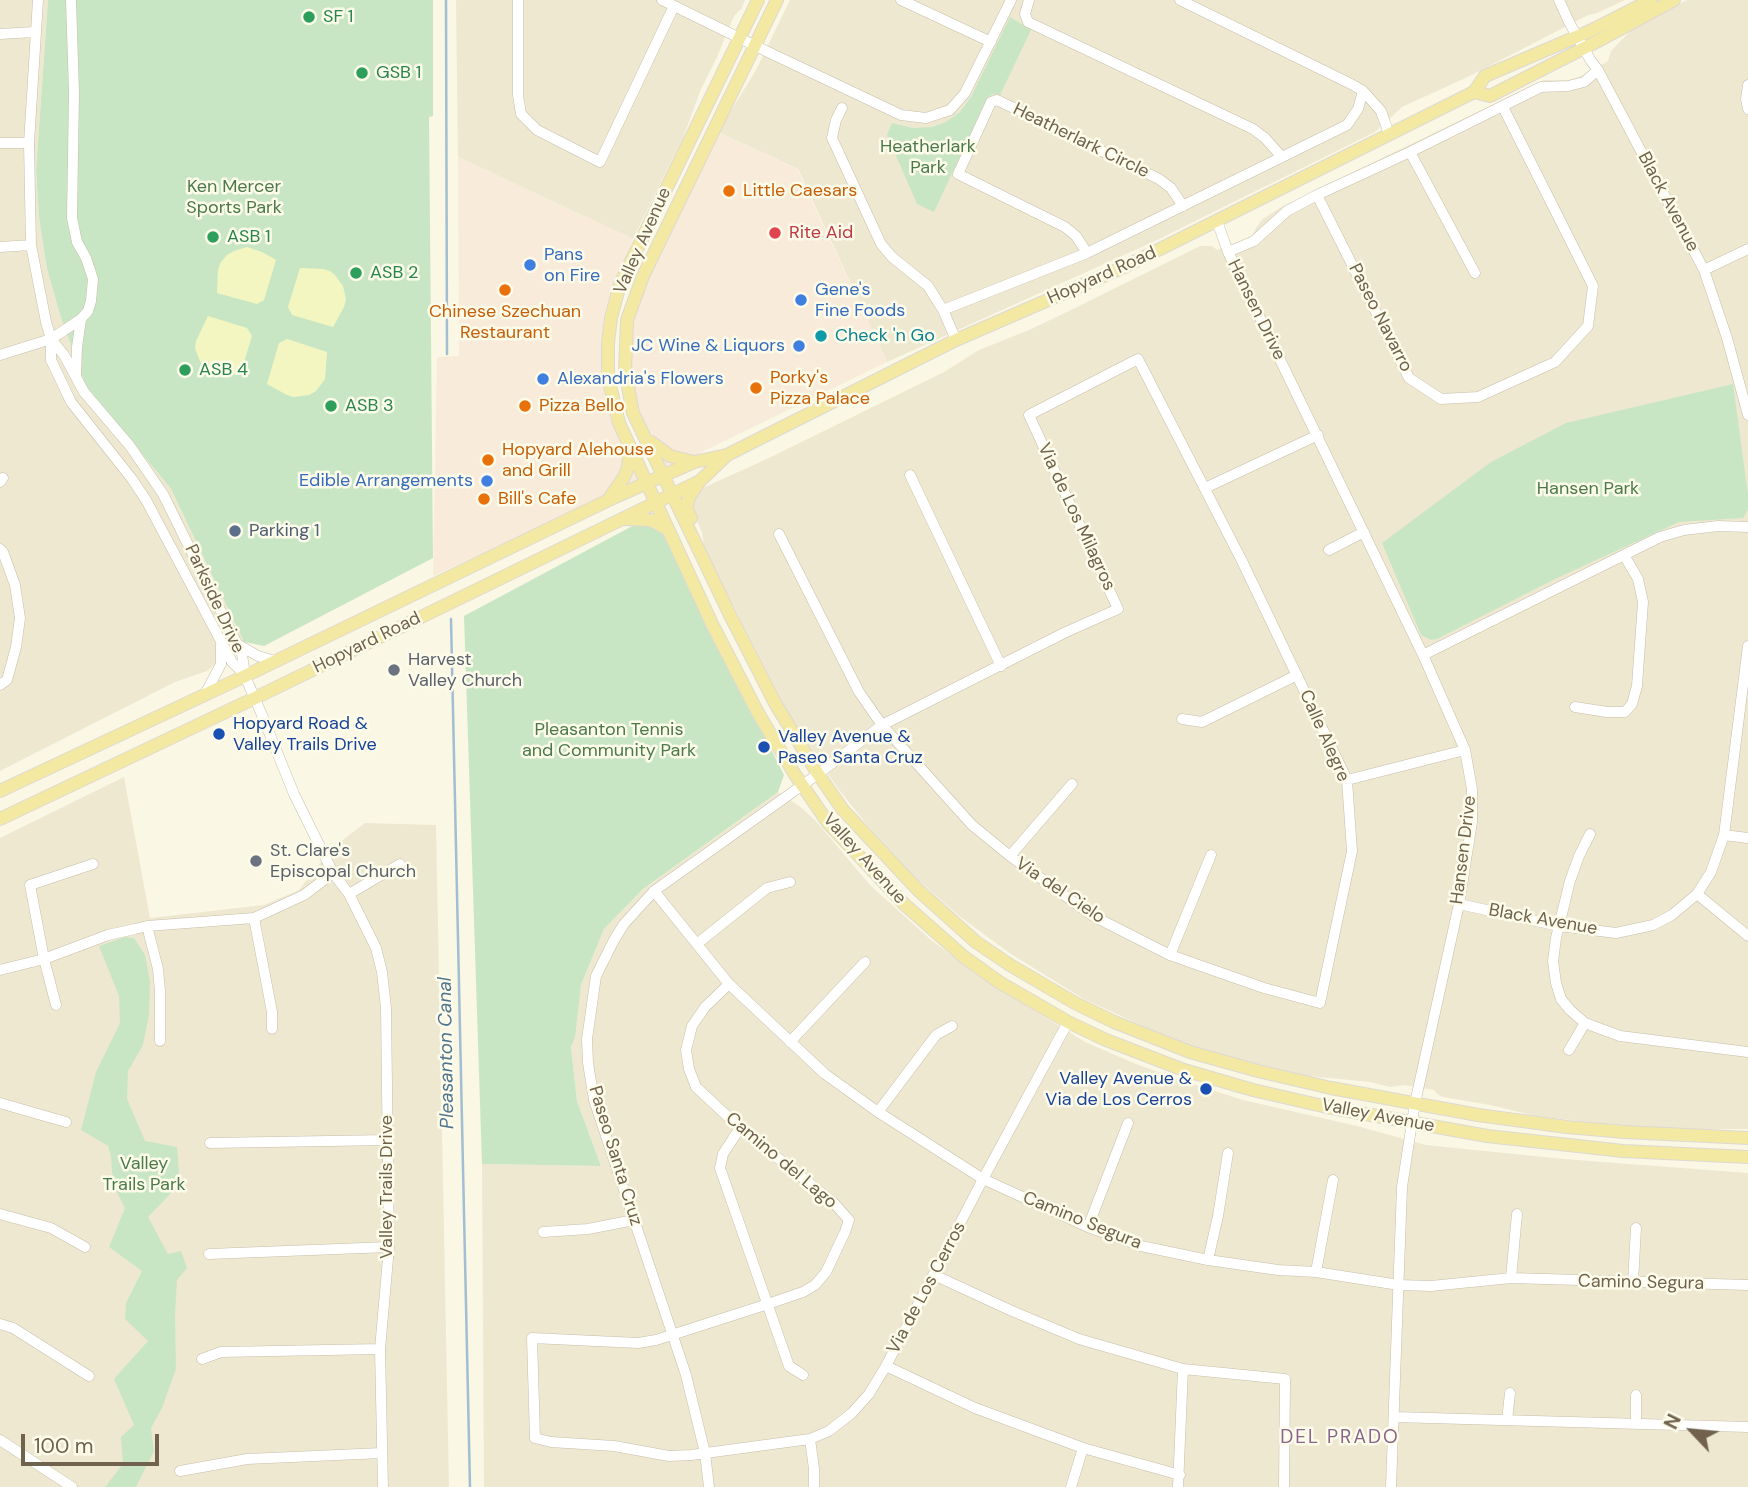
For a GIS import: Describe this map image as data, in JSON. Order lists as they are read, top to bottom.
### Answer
{
  "streets": {
    "main road": ["Valley Avenue", "Hopyard Road"],
    "street": [
      "Heatherlark Circle",
      "Black Avenue",
      "Hansen Drive",
      "Paseo Navarro",
      "Via de Los Milagros",
      "Parkside Drive",
      "Calle Alegre",
      "Via del Cielo",
      "Paseo Santa Cruz",
      "Camino del Lago",
      "Valley Trails Drive",
      "Camino Segura",
      "Via de Los Cerros"
    ]
  },
  "crossings": [
    ["Heatherlark Circle", "Hopyard Road"],
    ["Black Avenue", "Hopyard Road"],
    ["Black Avenue", "Hansen Drive"],
    ["Valley Avenue", "Hopyard Road"],
    ["Valley Avenue", "Hansen Drive"],
    ["Valley Avenue", "Via de Los Milagros"],
    ["Valley Avenue", "Paseo Santa Cruz"],
    ["Valley Avenue", "Via de Los Cerros"],
    ["Hopyard Road", "Hansen Drive"],
    ["Hopyard Road", "Parkside Drive"],
    ["Hopyard Road", "Valley Trails Drive"],
    ["Hansen Drive", "Camino Segura"],
    ["Via de Los Milagros", "Calle Alegre"],
    ["Via de Los Milagros", "Via del Cielo"],
    ["Via de Los Milagros", "Paseo Santa Cruz"],
    ["Parkside Drive", "Valley Trails Drive"],
    ["Calle Alegre", "Via del Cielo"],
    ["Paseo Santa Cruz", "Camino del Lago"],
    ["Paseo Santa Cruz", "Camino Segura"],
    ["Paseo Santa Cruz", "Via de Los Cerros"],
    ["Camino del Lago", "Camino Segura"],
    ["Camino del Lago", "Via de Los Cerros"],
    ["Camino Segura", "Via de Los Cerros"]
  ],
  "districts": ["DEL PRADO"],
  "water": ["Pleasanton Canal"],
  "parks": [
    "Heatherlark Park",
    "Ken Mercer Sports Park",
    "Hansen Park",
    "Pleasanton Tennis and Community Park",
    "Valley Trails Park"
  ],
  "places": [
    "SF 1",
    "GSB 1",
    "Little Caesars",
    "Rite Aid",
    "ASB 1",
    "Pans on Fire",
    "ASB 2",
    "Chinese Szechuan Restaurant",
    "Gene's Fine Foods",
    "Check 'n Go",
    "JC Wine & Liquors",
    "ASB 4",
    "Alexandria's Flowers",
    "Porky's Pizza Palace",
    "ASB 3",
    "Pizza Bello",
    "Hopyard Alehouse and Grill",
    "Edible Arrangements",
    "Bill's Cafe",
    "Parking 1",
    "Harvest Valley Church",
    "Hopyard Road & Valley Trails Drive",
    "Valley Avenue & Paseo Santa Cruz",
    "St. Clare's Episcopal Church",
    "Valley Avenue & Via de Los Cerros"
  ],
  "scale_bar": "100 m",
  "north": "top left"
}
